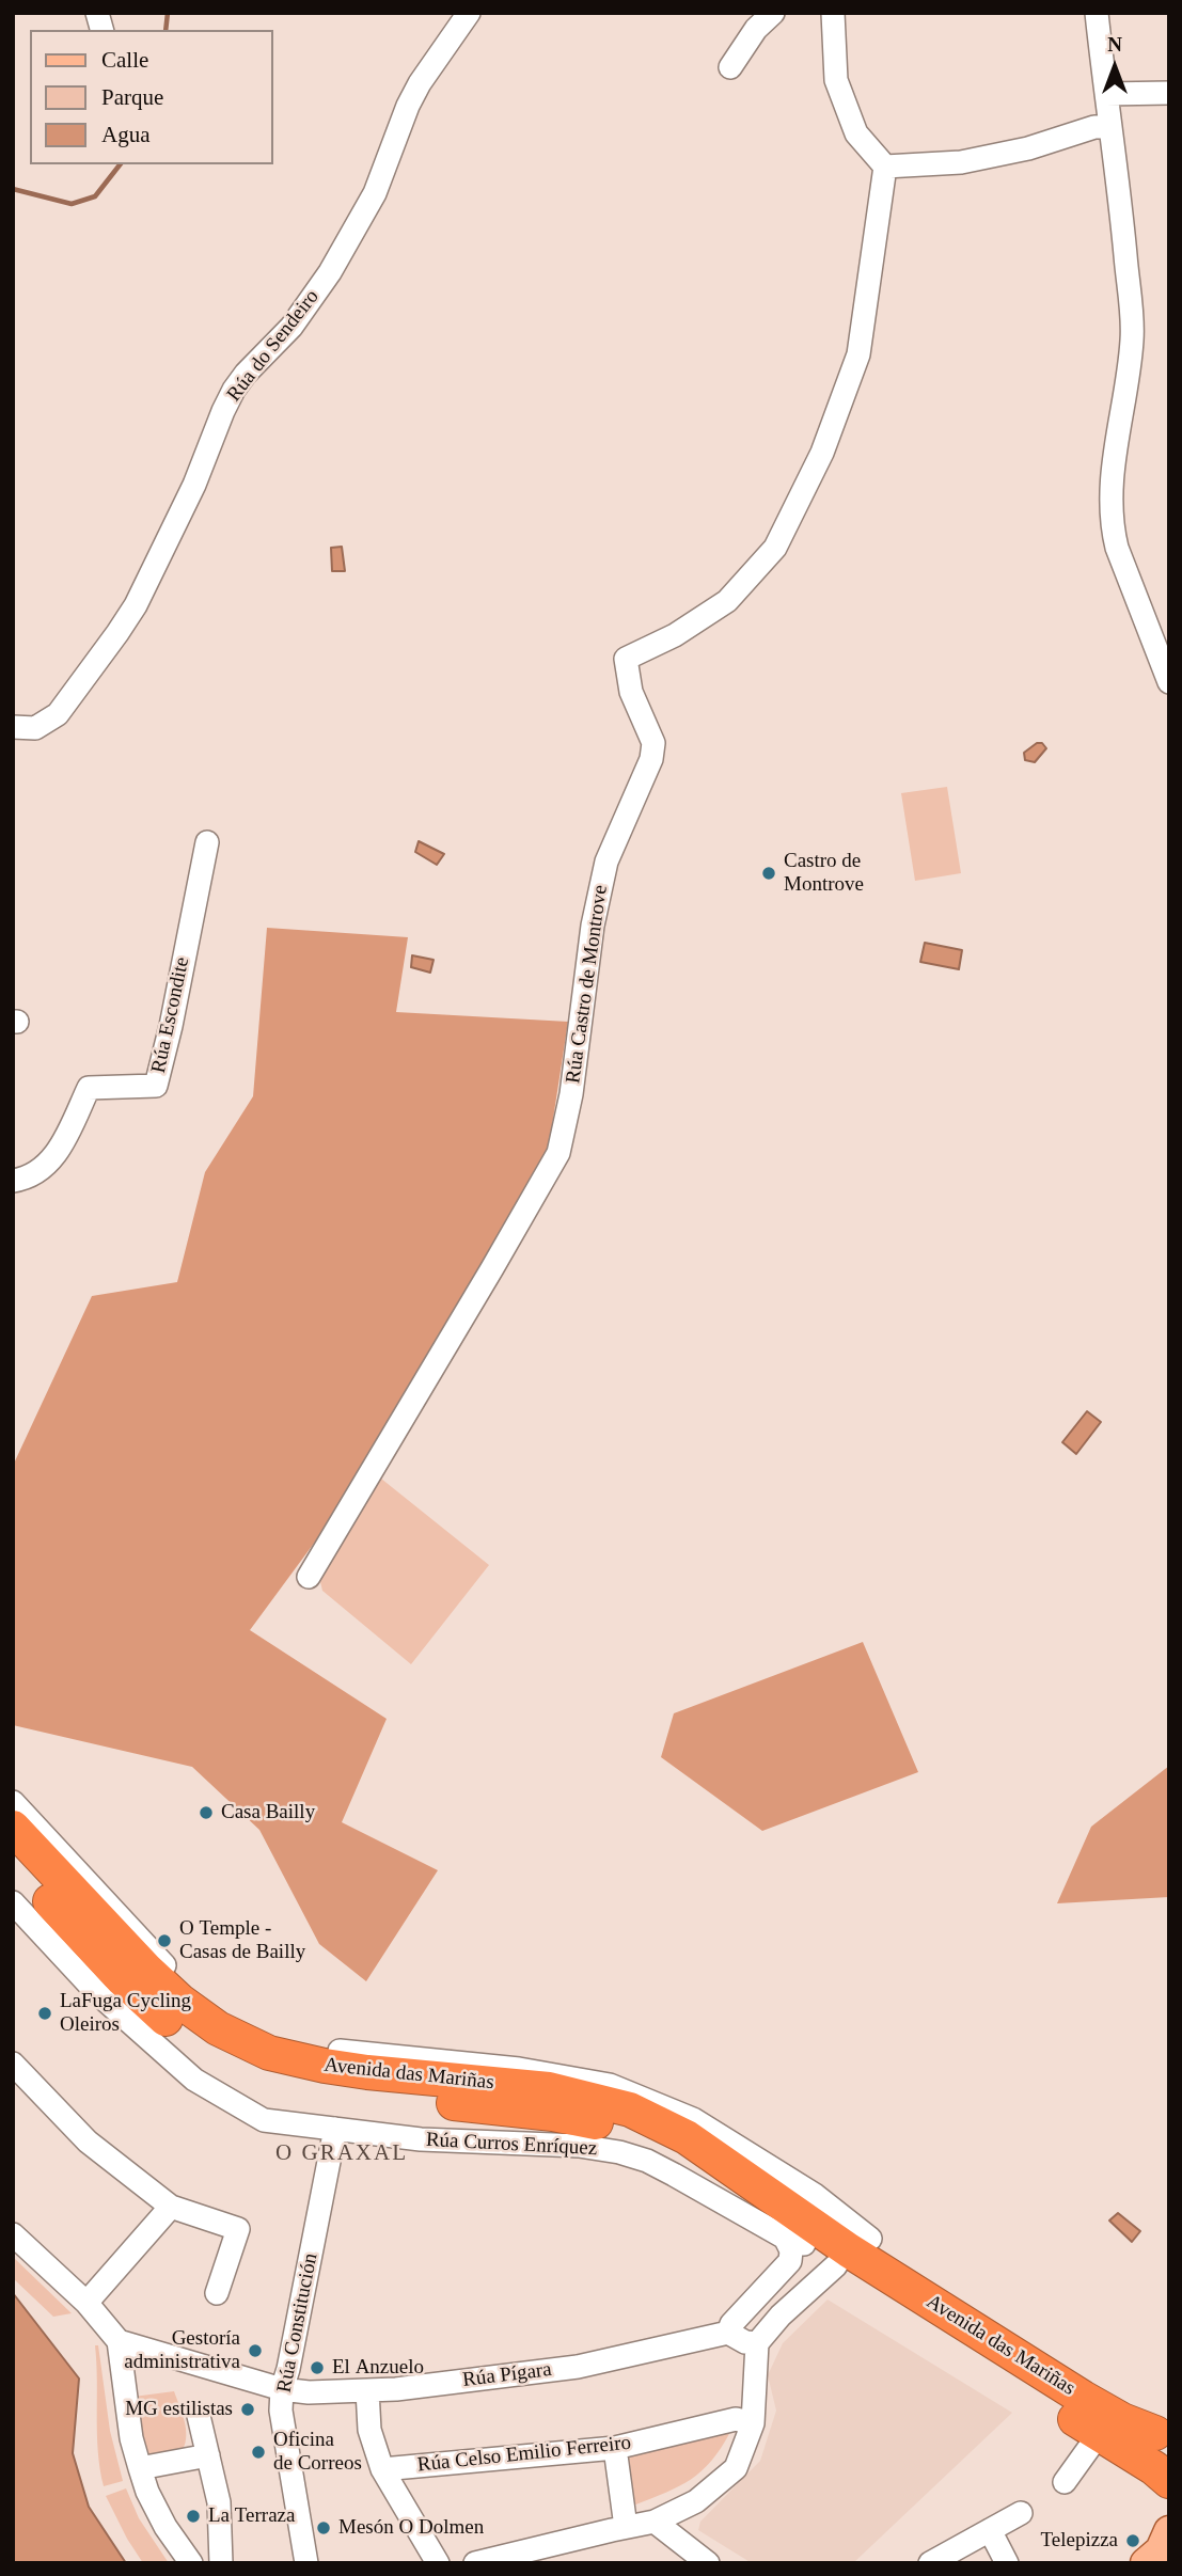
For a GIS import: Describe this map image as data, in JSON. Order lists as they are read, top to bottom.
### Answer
{
  "streets": {
    "highway": ["Avenida das Mariñas"],
    "street": [
      "Rúa do Sendeiro",
      "Rúa Castro de Montrove",
      "Rúa Escondite",
      "Rúa Curros Enríquez",
      "Rúa Constitución",
      "Rúa Pígara",
      "Rúa Celso Emilio Ferreiro"
    ]
  },
  "crossings": [
    ["Rúa Curros Enríquez", "Rúa Constitución"],
    ["Rúa Constitución", "Rúa Pígara"]
  ],
  "districts": ["O GRAXAL"],
  "places": [
    "Castro de Montrove",
    "Casa Bailly",
    "O Temple - Casas de Bailly",
    "LaFuga Cycling Oleiros",
    "Gestoría administrativa",
    "El Anzuelo",
    "MG estilistas",
    "Oficina de Correos",
    "La Terraza",
    "Mesón O Dolmen",
    "Telepizza"
  ],
  "legend": ["Calle", "Parque", "Agua"],
  "north": "top"
}
